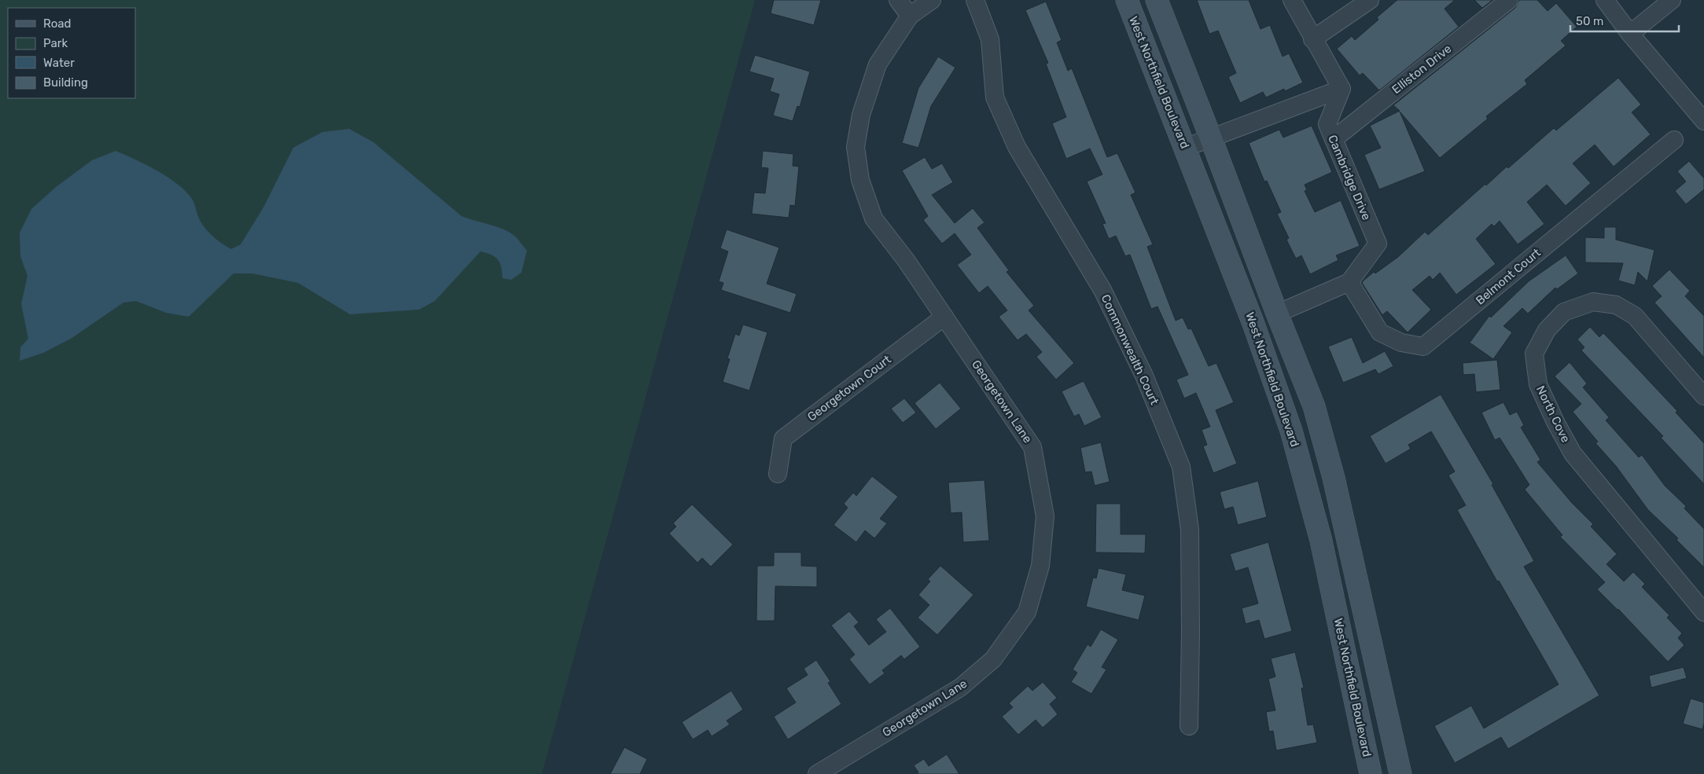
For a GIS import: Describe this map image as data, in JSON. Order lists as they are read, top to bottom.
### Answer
{
  "streets": {
    "main road": ["West Northfield Boulevard"],
    "street": [
      "Elliston Drive",
      "Cambridge Drive",
      "Belmont Court",
      "Commonwealth Court",
      "Georgetown Court",
      "Georgetown Lane",
      "North Cove"
    ]
  },
  "crossings": [
    ["Elliston Drive", "Cambridge Drive"],
    ["Cambridge Drive", "Belmont Court"],
    ["Georgetown Court", "Georgetown Lane"]
  ],
  "legend": [
    "Road",
    "Park",
    "Water",
    "Building"
  ],
  "scale_bar": "50 m"
}
